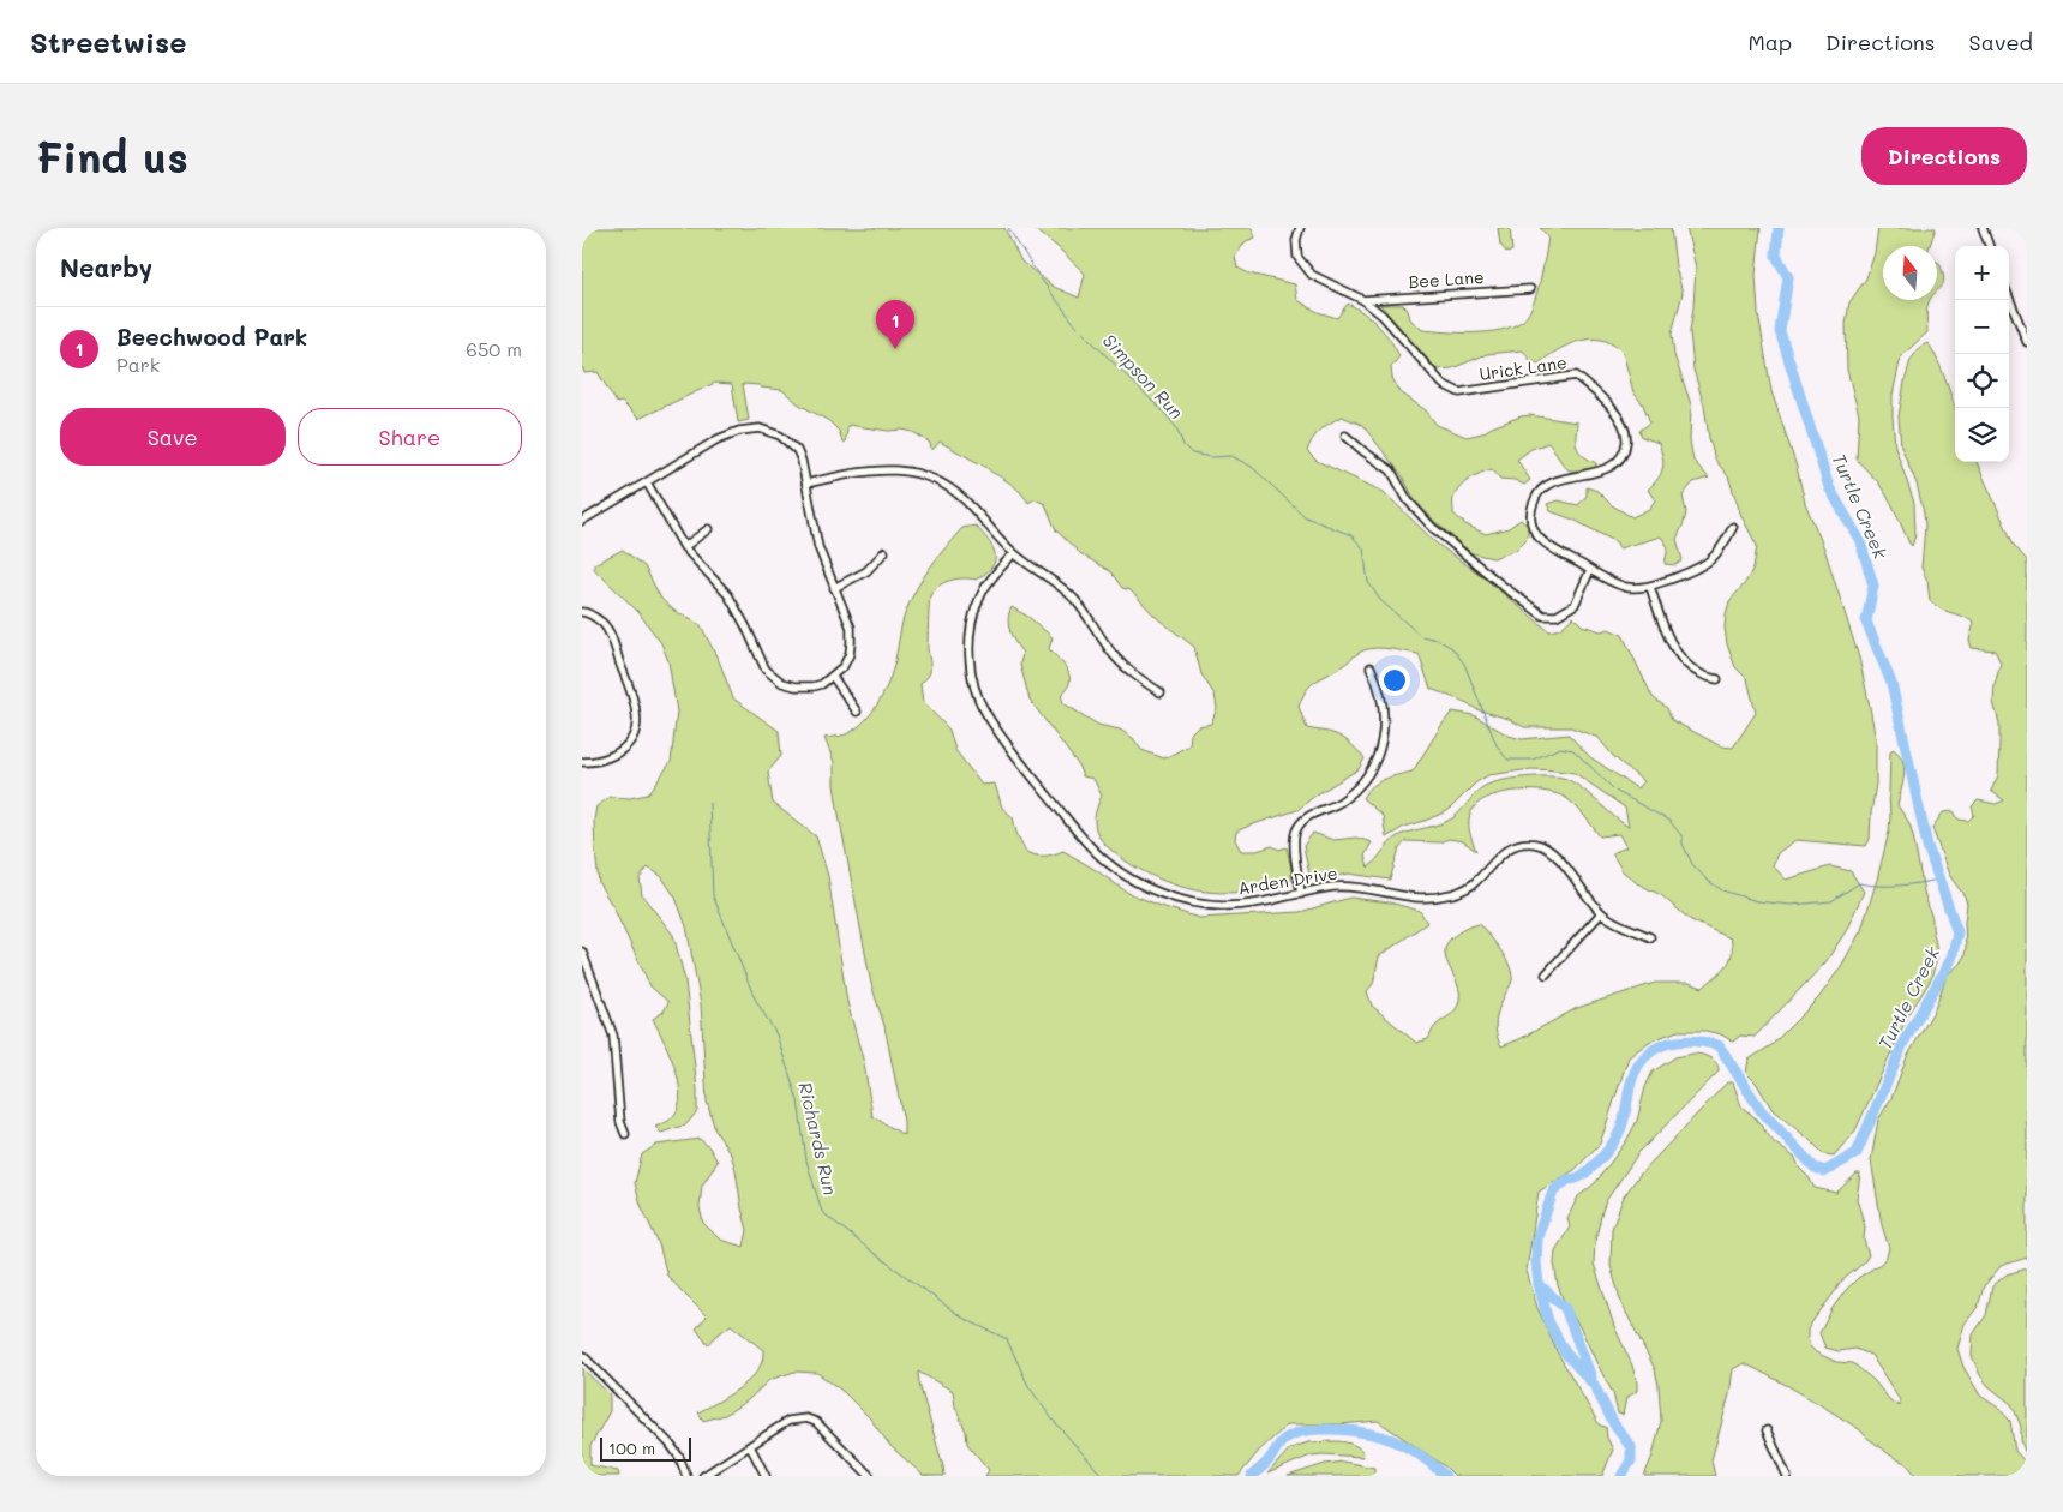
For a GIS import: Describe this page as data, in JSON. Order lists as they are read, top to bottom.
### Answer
{
  "streets": {
    "street": ["Bee Lane", "Urick Lane", "Arden Drive"]
  },
  "crossings": [
    ["Bee Lane", "Urick Lane"]
  ],
  "water": ["Simpson Run", "Turtle Creek", "Richards Run"],
  "scale_bar": "100 m",
  "north": "top",
  "page": {
    "header": "Streetwise",
    "nav": ["Map", "Directions", "Saved"],
    "buttons": [
      "Directions",
      ["Save", "Share"]
    ],
    "title": "Find us",
    "heading": "Nearby",
    "map_buttons": ["+", "−"],
    "pins": "1",
    "list": [
      {
        "mark": "1",
        "name": "Beechwood Park",
        "note": "Park",
        "value": "650 m"
      }
    ],
    "scale": "100 m"
  }
}
